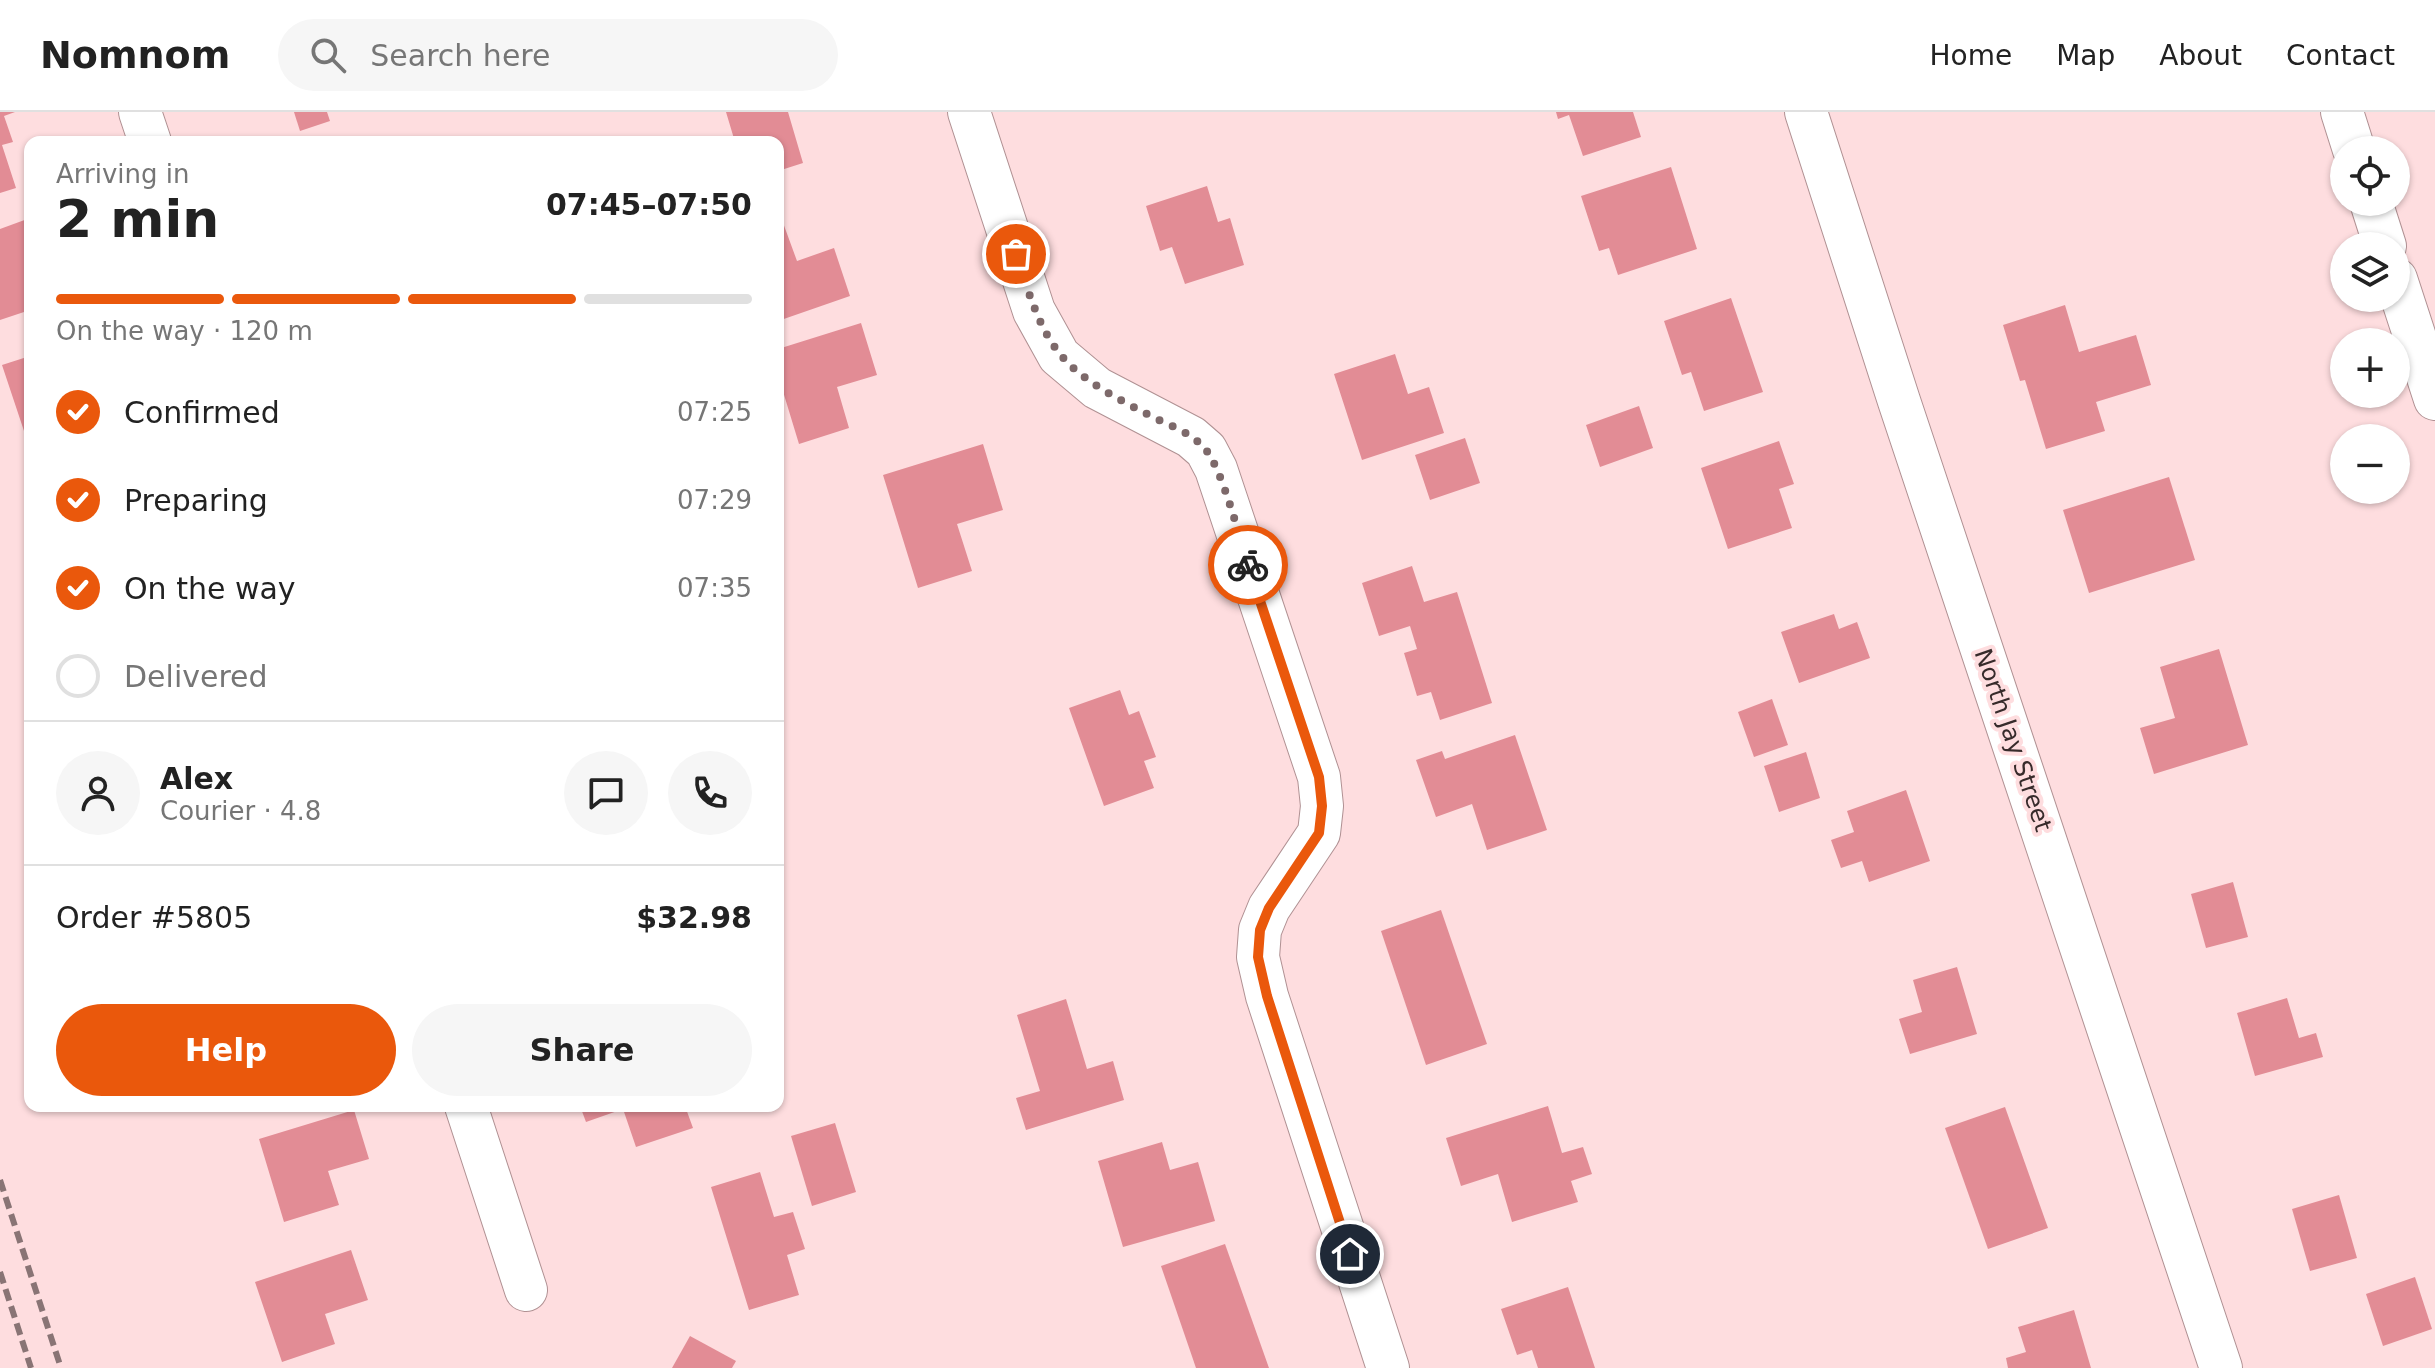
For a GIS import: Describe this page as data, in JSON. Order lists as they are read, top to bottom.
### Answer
{
  "streets": {
    "street": ["North Jay Street"]
  },
  "page": {
    "header": "Nomnom",
    "search": "Search here",
    "nav": [
      "Home",
      "Map",
      "About",
      "Contact"
    ],
    "map_buttons": ["+", "−"],
    "heading": ["2 min", "Arriving in", "07:45–07:50"],
    "panel": [
      "Alex",
      "Courier · 4.8",
      "Order #5805",
      "$32.98"
    ],
    "bar": "On the way · 120 m",
    "list": [
      ["Confirmed", "07:25"],
      ["Preparing", "07:29"],
      ["On the way", "07:35"],
      "Delivered"
    ],
    "buttons": ["Help", "Share"]
  }
}
